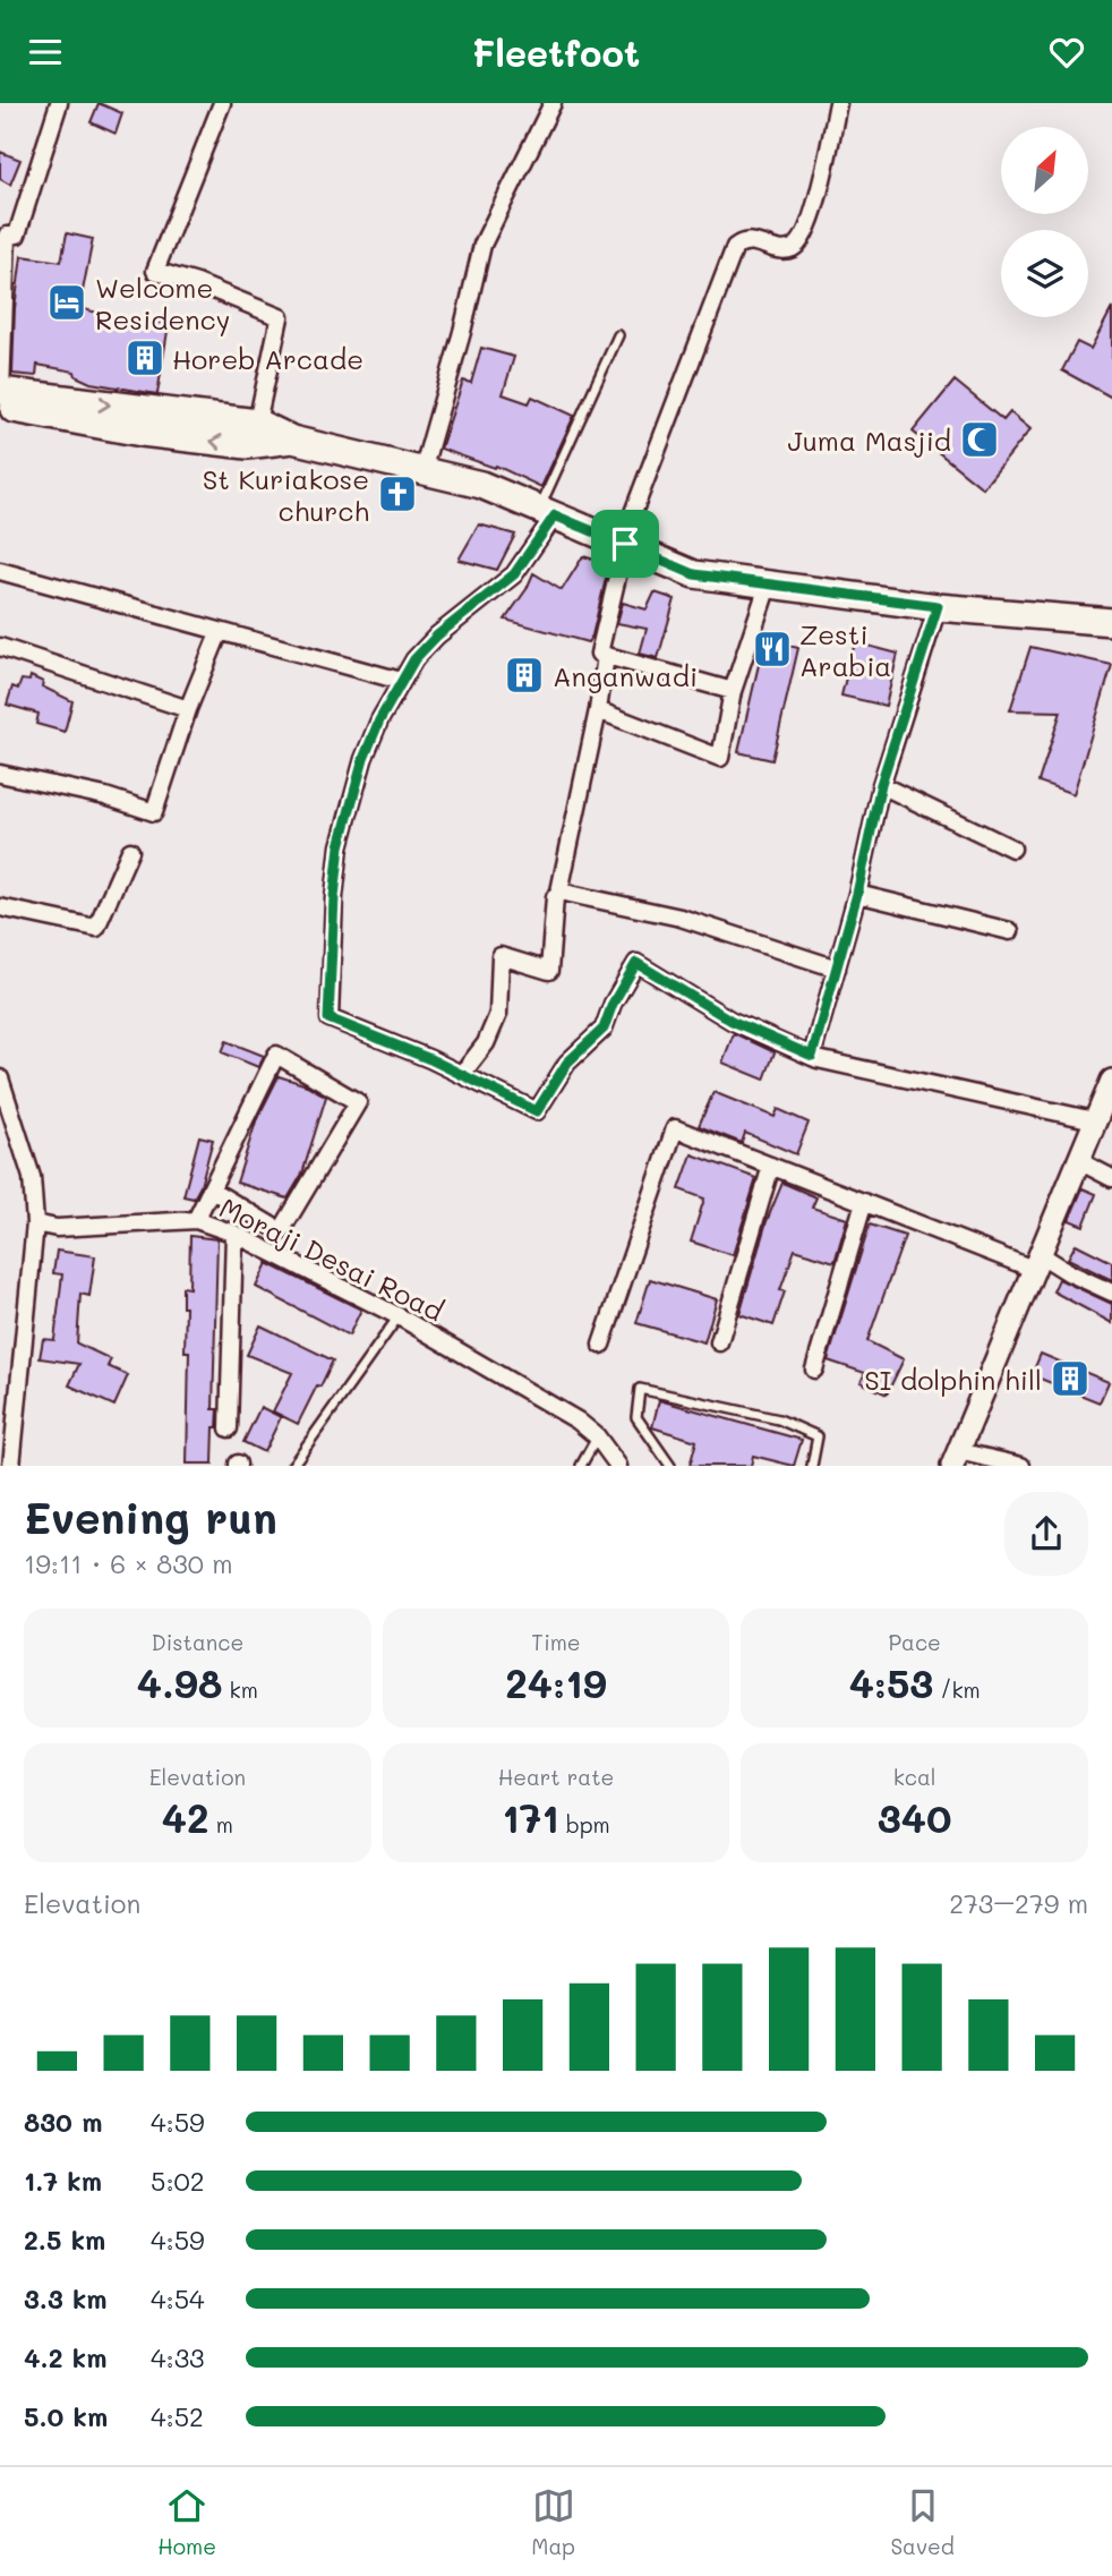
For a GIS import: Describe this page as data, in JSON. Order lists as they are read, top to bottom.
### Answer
{
  "streets": {
    "street": ["Moraji Desai Road"]
  },
  "places": {
    "hotel": ["Welcome Residency"],
    "building": ["Horeb Arcade", "Anganwadi", "SI dolphin hill"],
    "mosque": ["Juma Masjid"],
    "church": ["St Kuriakose church"],
    "restaurant": ["Zesti Arabia"]
  },
  "north": "top right",
  "page": {
    "header": "Fleetfoot",
    "heading": ["Evening run", "19:11 · 6 × 830 m"],
    "stats": [
      ["Distance", "4.98 km"],
      ["Time", "24:19"],
      ["Pace", "4:53 /km"],
      ["Elevation", "42 m"],
      ["Heart rate", "171 bpm"],
      ["kcal", "340"]
    ],
    "chart": ["Elevation", "273–279 m"],
    "list": [
      {
        "name": "830 m",
        "note": "4:59"
      },
      {
        "name": "1.7 km",
        "note": "5:02"
      },
      {
        "name": "2.5 km",
        "note": "4:59"
      },
      {
        "name": "3.3 km",
        "note": "4:54"
      },
      {
        "name": "4.2 km",
        "note": "4:33"
      },
      {
        "name": "5.0 km",
        "note": "4:52"
      }
    ],
    "tabs": ["Home", "Map", "Saved"]
  }
}
